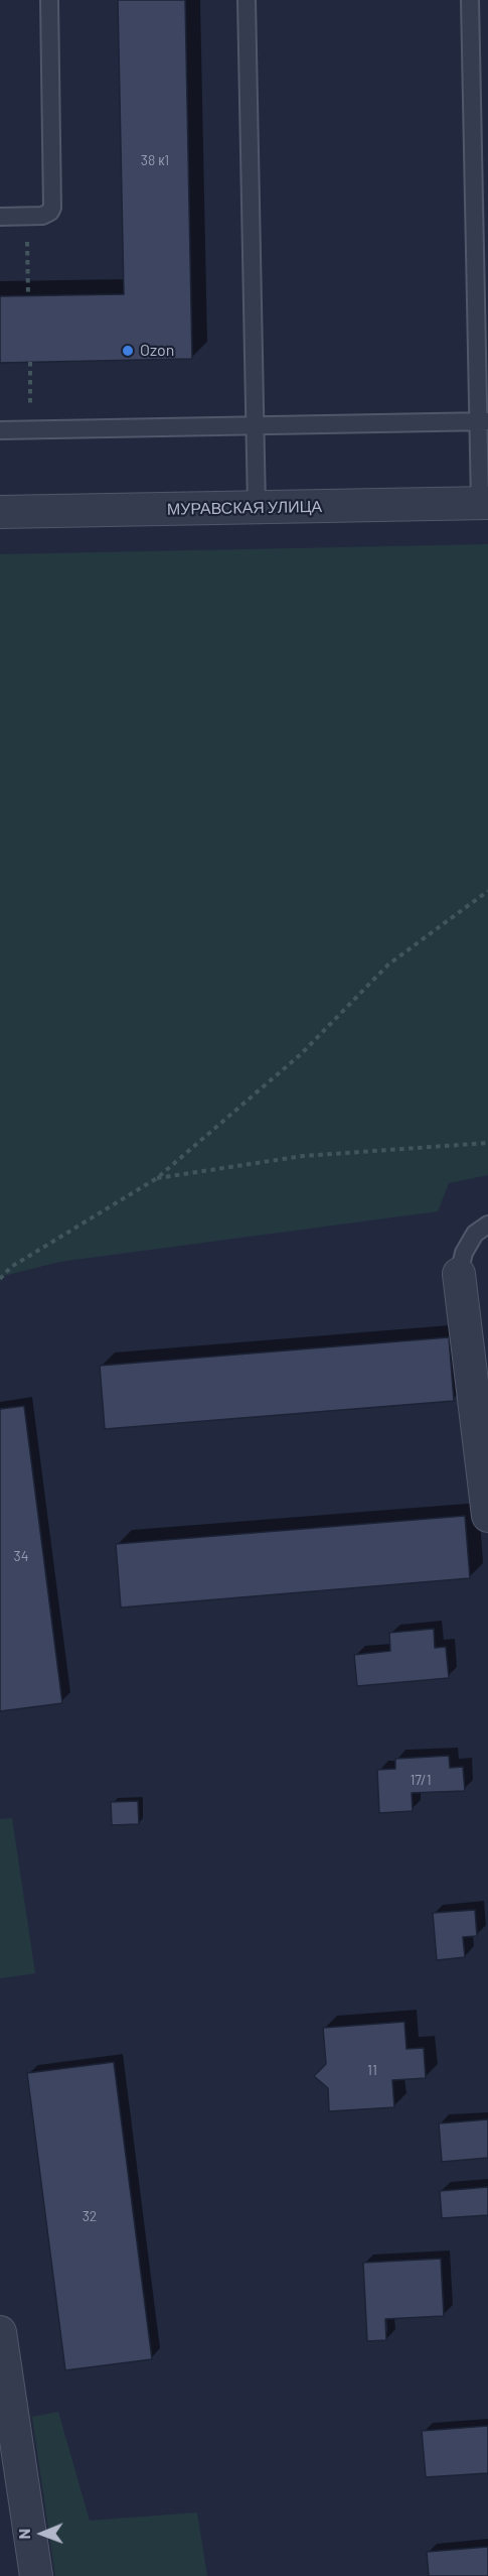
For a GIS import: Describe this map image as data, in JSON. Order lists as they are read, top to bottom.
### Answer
{
  "streets": {
    "street": ["МУРАВСКАЯ УЛИЦА"]
  },
  "places": ["Ozon"],
  "house_numbers": [
    "38 к1",
    "34",
    "17/1",
    "11",
    "32"
  ],
  "north": "left"
}
